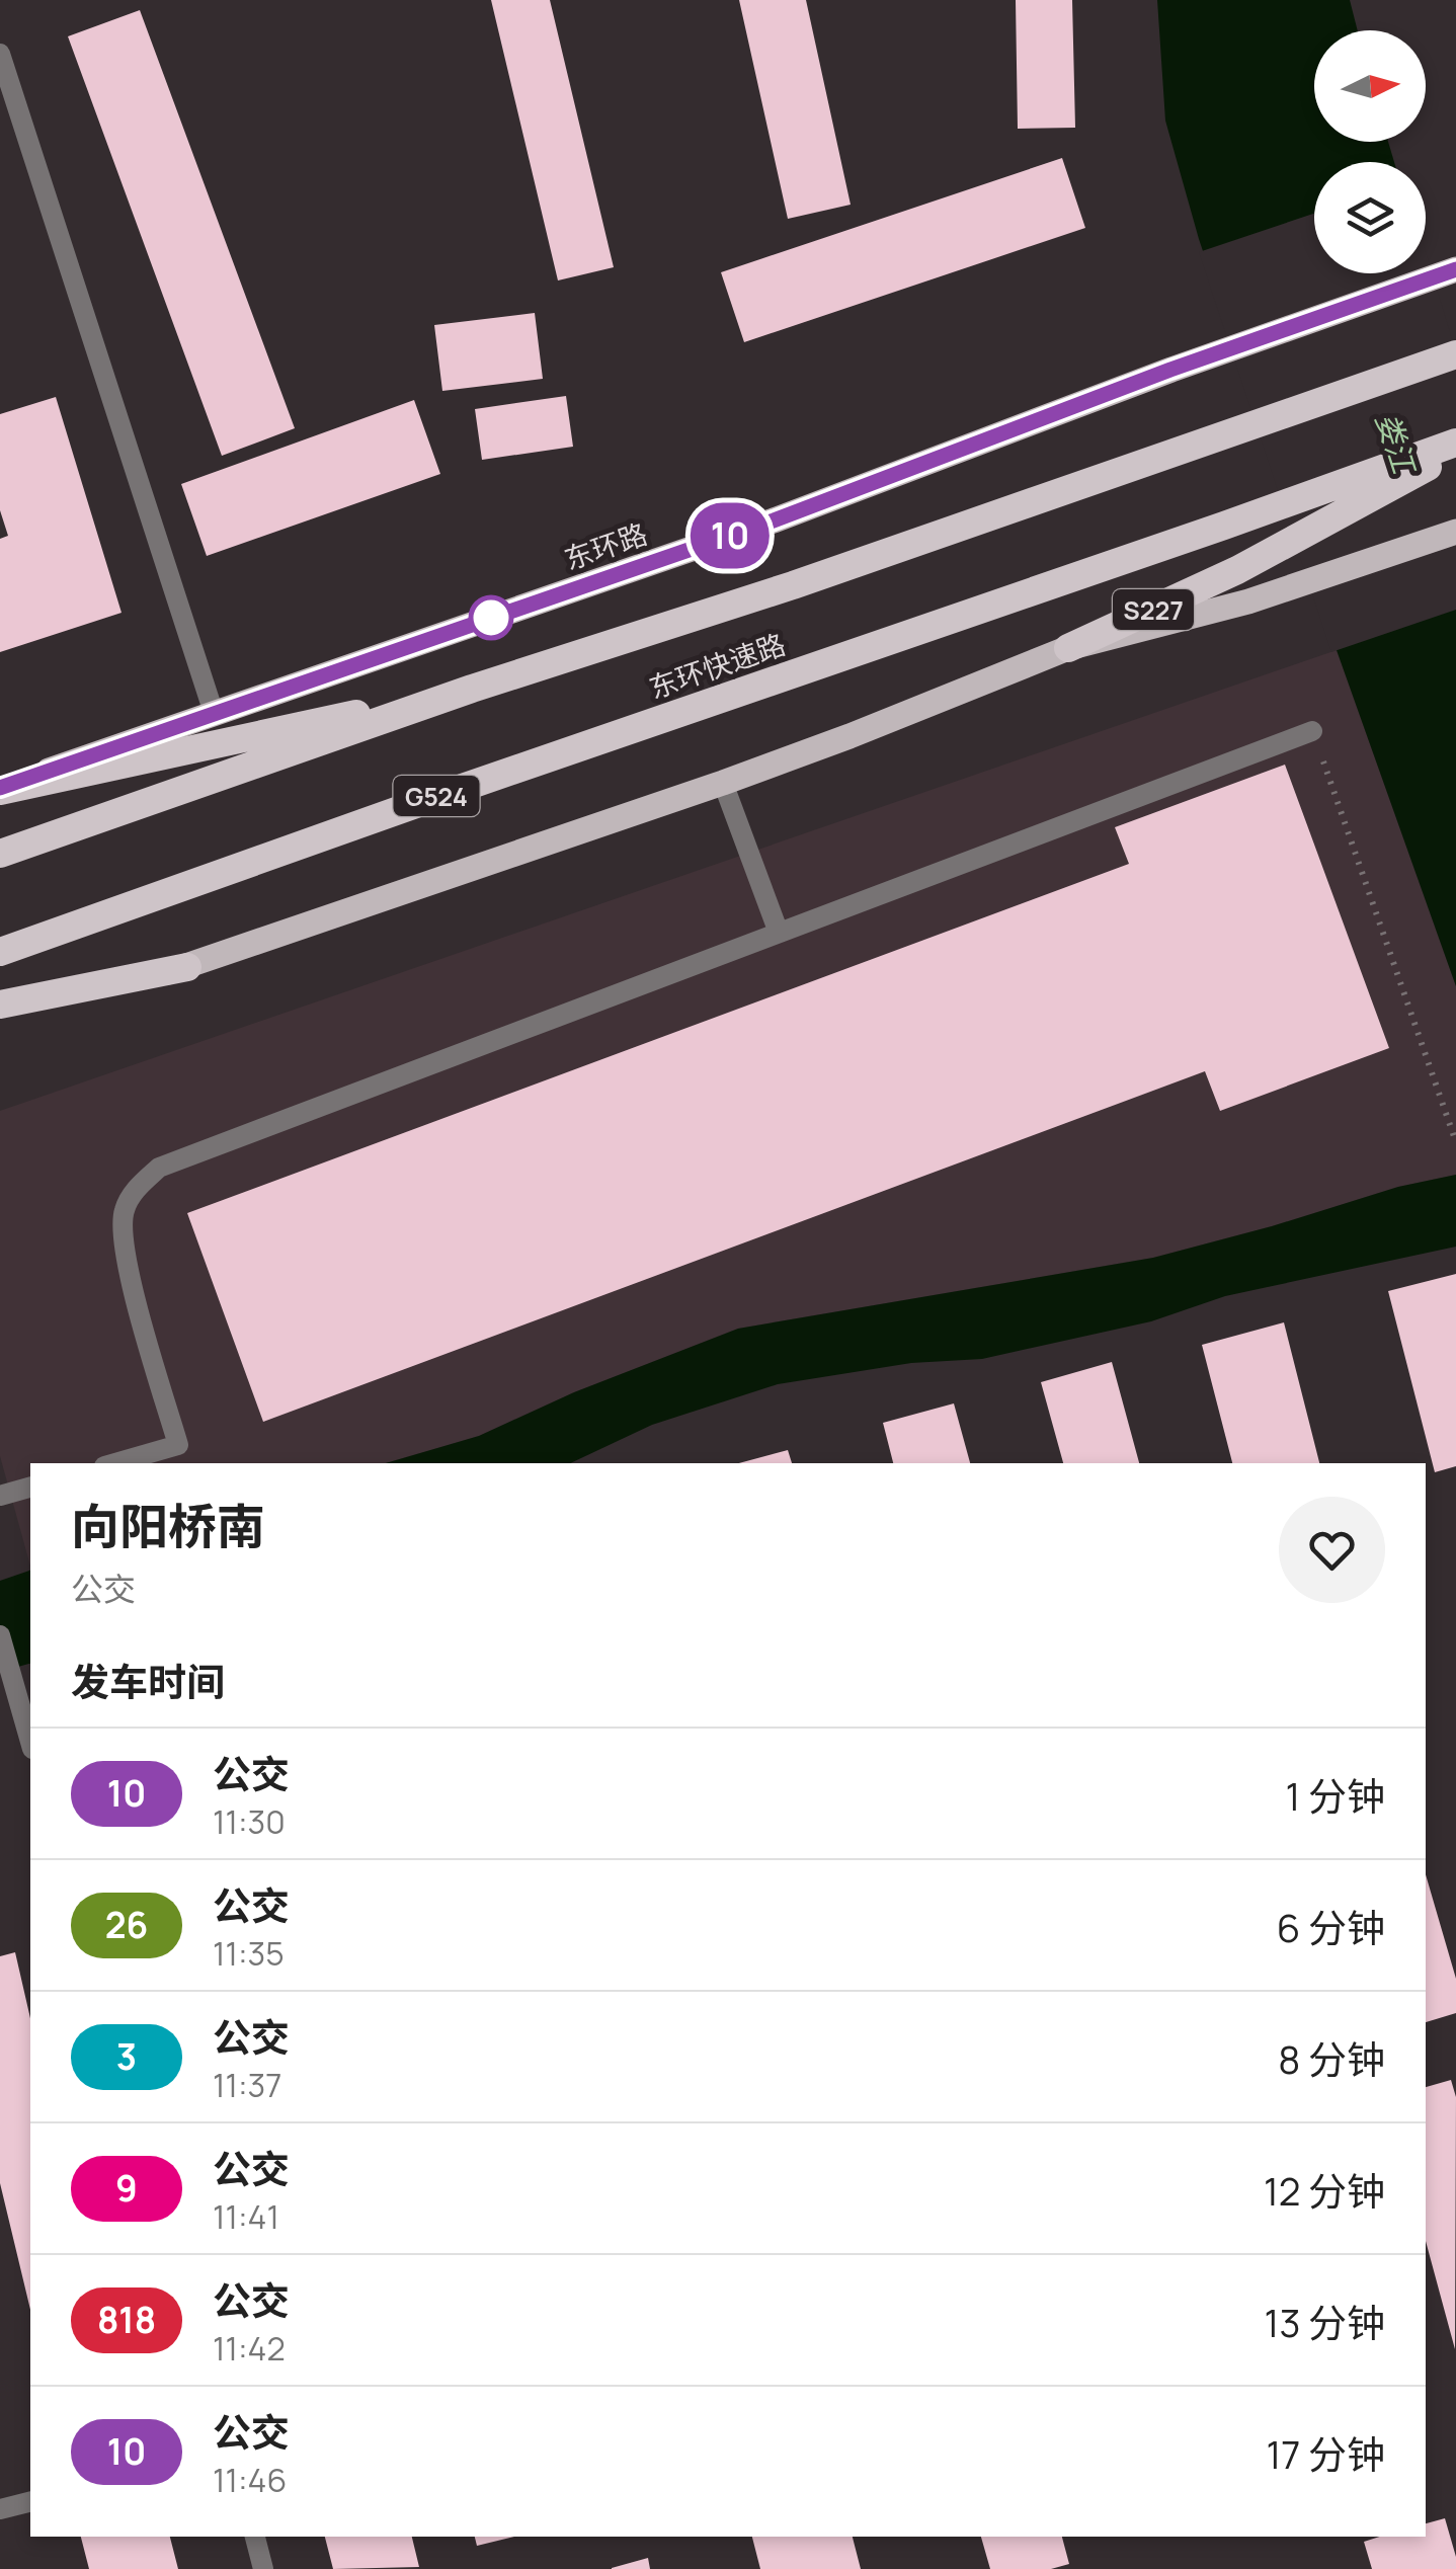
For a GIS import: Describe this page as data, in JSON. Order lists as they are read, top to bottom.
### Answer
{
  "streets": {
    "highway": ["S227", "东环快速路", "G524"],
    "main road": ["东环路"]
  },
  "water": ["娄江"],
  "lines": ["bus line 10"],
  "north": "right",
  "page": {
    "on_map": "10",
    "heading": [
      ["向阳桥南", "公交"],
      "发车时间"
    ],
    "list": [
      {
        "mark": "10",
        "name": "公交",
        "note": "11:30",
        "value": "1 分钟"
      },
      {
        "mark": "26",
        "name": "公交",
        "note": "11:35",
        "value": "6 分钟"
      },
      {
        "mark": "3",
        "name": "公交",
        "note": "11:37",
        "value": "8 分钟"
      },
      {
        "mark": "9",
        "name": "公交",
        "note": "11:41",
        "value": "12 分钟"
      },
      {
        "mark": "818",
        "name": "公交",
        "note": "11:42",
        "value": "13 分钟"
      },
      {
        "mark": "10",
        "name": "公交",
        "note": "11:46",
        "value": "17 分钟"
      }
    ]
  }
}
